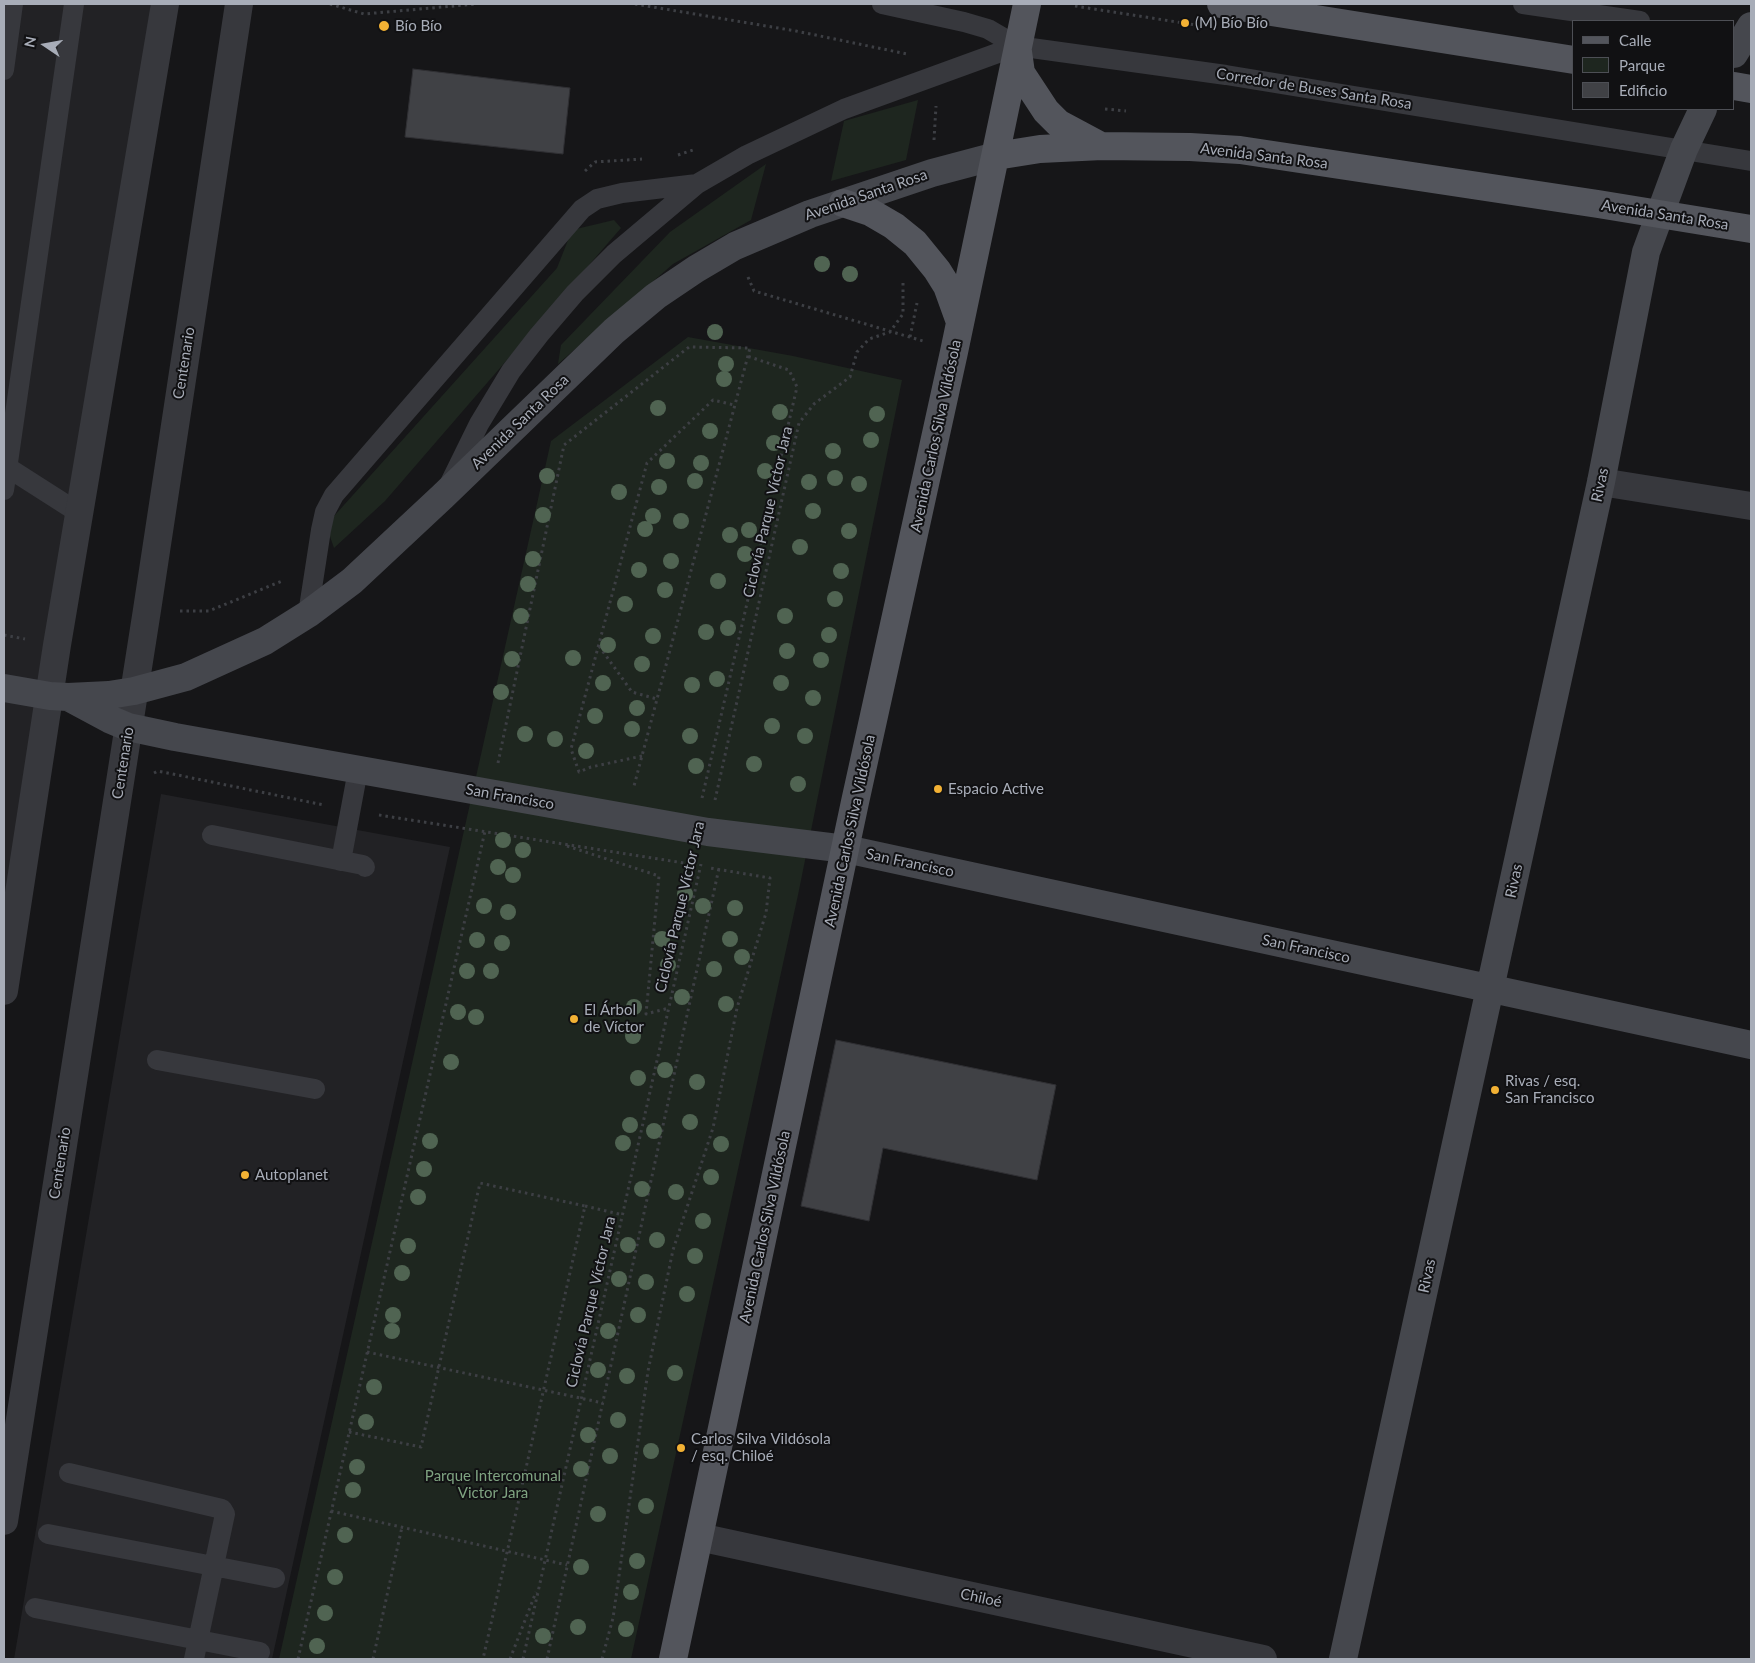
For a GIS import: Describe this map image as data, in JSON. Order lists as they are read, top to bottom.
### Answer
{
  "streets": {
    "main road": ["Avenida Santa Rosa", "Avenida Carlos Silva Vildósola"],
    "street": [
      "Centenario",
      "Rivas",
      "San Francisco",
      "Chiloé"
    ],
    "lane": ["Corredor de Buses Santa Rosa"],
    "path": ["Ciclovía Parque Víctor Jara"]
  },
  "crossings": [
    ["Corredor de Buses Santa Rosa", "Avenida Carlos Silva Vildósola"],
    ["Corredor de Buses Santa Rosa", "Rivas"],
    ["Avenida Santa Rosa", "Centenario"],
    ["Avenida Santa Rosa", "Avenida Carlos Silva Vildósola"],
    ["Avenida Santa Rosa", "Rivas"],
    ["Avenida Santa Rosa", "San Francisco"],
    ["Centenario", "San Francisco"],
    ["Avenida Carlos Silva Vildósola", "San Francisco"],
    ["Avenida Carlos Silva Vildósola", "Chiloé"],
    ["Rivas", "San Francisco"],
    ["Ciclovía Parque Víctor Jara", "San Francisco"]
  ],
  "parks": ["Parque Intercomunal Victor Jara"],
  "places": [
    "(M) Bío Bío",
    "Bío Bío",
    "Espacio Active",
    "El Árbol de Víctor",
    "Rivas / esq. San Francisco",
    "Autoplanet",
    "Carlos Silva Vildósola / esq. Chiloé"
  ],
  "legend": ["Calle", "Parque", "Edificio"],
  "north": "left"
}
